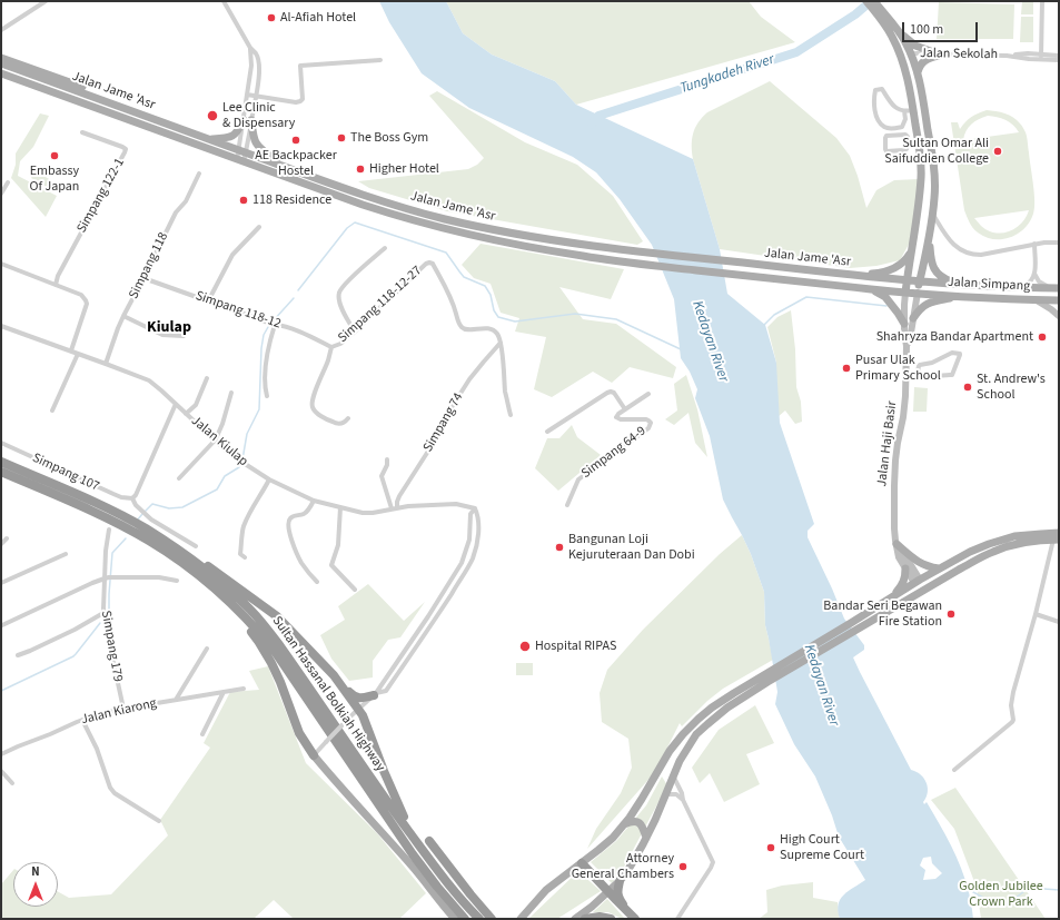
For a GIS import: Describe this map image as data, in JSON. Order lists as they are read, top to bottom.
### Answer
{
  "streets": {
    "highway": ["Sultan Hassanal Bolkiah Highway"],
    "main road": ["Jalan Jame 'Asr", "Jalan Simpang", "Jalan Haji Basir"],
    "street": [
      "Jalan Sekolah",
      "Simpang 122-1",
      "Simpang 118",
      "Simpang 118-12-27",
      "Simpang 118-12",
      "Simpang 74",
      "Jalan Kiulap",
      "Simpang 64-9",
      "Simpang 107",
      "Simpang 179",
      "Jalan Kiarong"
    ]
  },
  "crossings": [
    ["Jalan Jame 'Asr", "Jalan Simpang"],
    ["Jalan Jame 'Asr", "Jalan Haji Basir"],
    ["Simpang 118", "Simpang 118-12"],
    ["Simpang 118", "Jalan Kiulap"],
    ["Jalan Simpang", "Jalan Haji Basir"],
    ["Simpang 118-12-27", "Simpang 118-12"],
    ["Simpang 118-12-27", "Simpang 74"],
    ["Simpang 74", "Jalan Kiulap"],
    ["Simpang 179", "Jalan Kiarong"]
  ],
  "districts": ["Kiulap"],
  "water": ["Tungkadeh River", "Kedayan River"],
  "parks": ["Golden Jubilee Crown Park"],
  "places": [
    "Al-Afiah Hotel",
    "Lee Clinic & Dispensary",
    "The Boss Gym",
    "AE Backpacker Hostel",
    "Sultan Omar Ali Saifuddien College",
    "Embassy Of Japan",
    "Higher Hotel",
    "118 Residence",
    "Shahryza Bandar Apartment",
    "Pusar Ulak Primary School",
    "St. Andrew's School",
    "Bangunan Loji Kejuruteraan Dan Dobi",
    "Bandar Seri Begawan Fire Station",
    "Hospital RIPAS",
    "High Court Supreme Court",
    "Attorney General Chambers"
  ],
  "scale_bar": "100 m",
  "north": "top"
}
